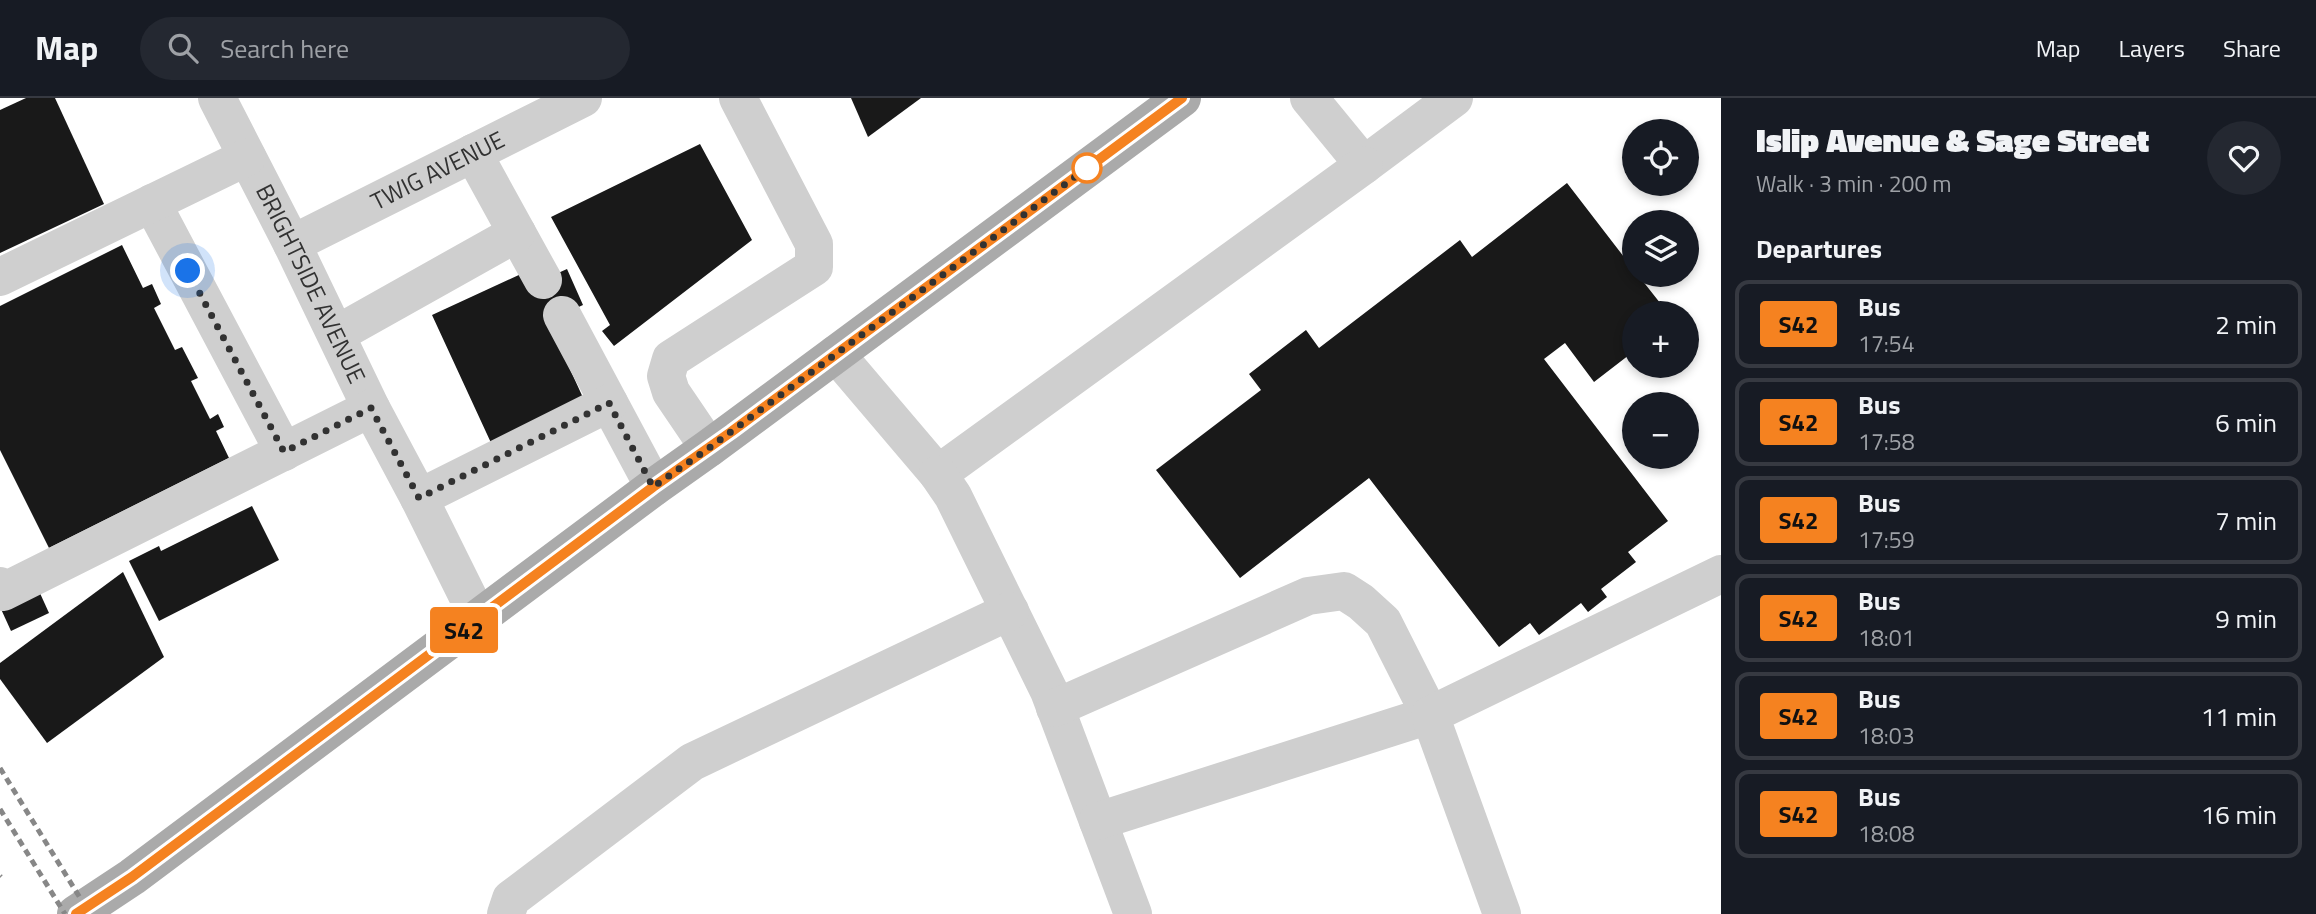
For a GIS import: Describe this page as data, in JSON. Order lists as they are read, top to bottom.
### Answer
{
  "streets": {
    "street": ["TWIG AVENUE", "BRIGHTSIDE AVENUE"]
  },
  "crossings": [
    ["TWIG AVENUE", "BRIGHTSIDE AVENUE"]
  ],
  "lines": ["bus line S42"],
  "page": {
    "header": "Map",
    "search": "Search here",
    "nav": ["Map", "Layers", "Share"],
    "on_map": "S42",
    "heading": [
      ["Islip Avenue & Sage Street", "Walk · 3 min · 200 m"],
      "Departures"
    ],
    "map_buttons": ["+", "−"],
    "list": [
      {
        "mark": "S42",
        "name": "Bus",
        "note": "17:54",
        "value": "2 min"
      },
      {
        "mark": "S42",
        "name": "Bus",
        "note": "17:58",
        "value": "6 min"
      },
      {
        "mark": "S42",
        "name": "Bus",
        "note": "17:59",
        "value": "7 min"
      },
      {
        "mark": "S42",
        "name": "Bus",
        "note": "18:01",
        "value": "9 min"
      },
      {
        "mark": "S42",
        "name": "Bus",
        "note": "18:03",
        "value": "11 min"
      },
      {
        "mark": "S42",
        "name": "Bus",
        "note": "18:08",
        "value": "16 min"
      }
    ]
  }
}
